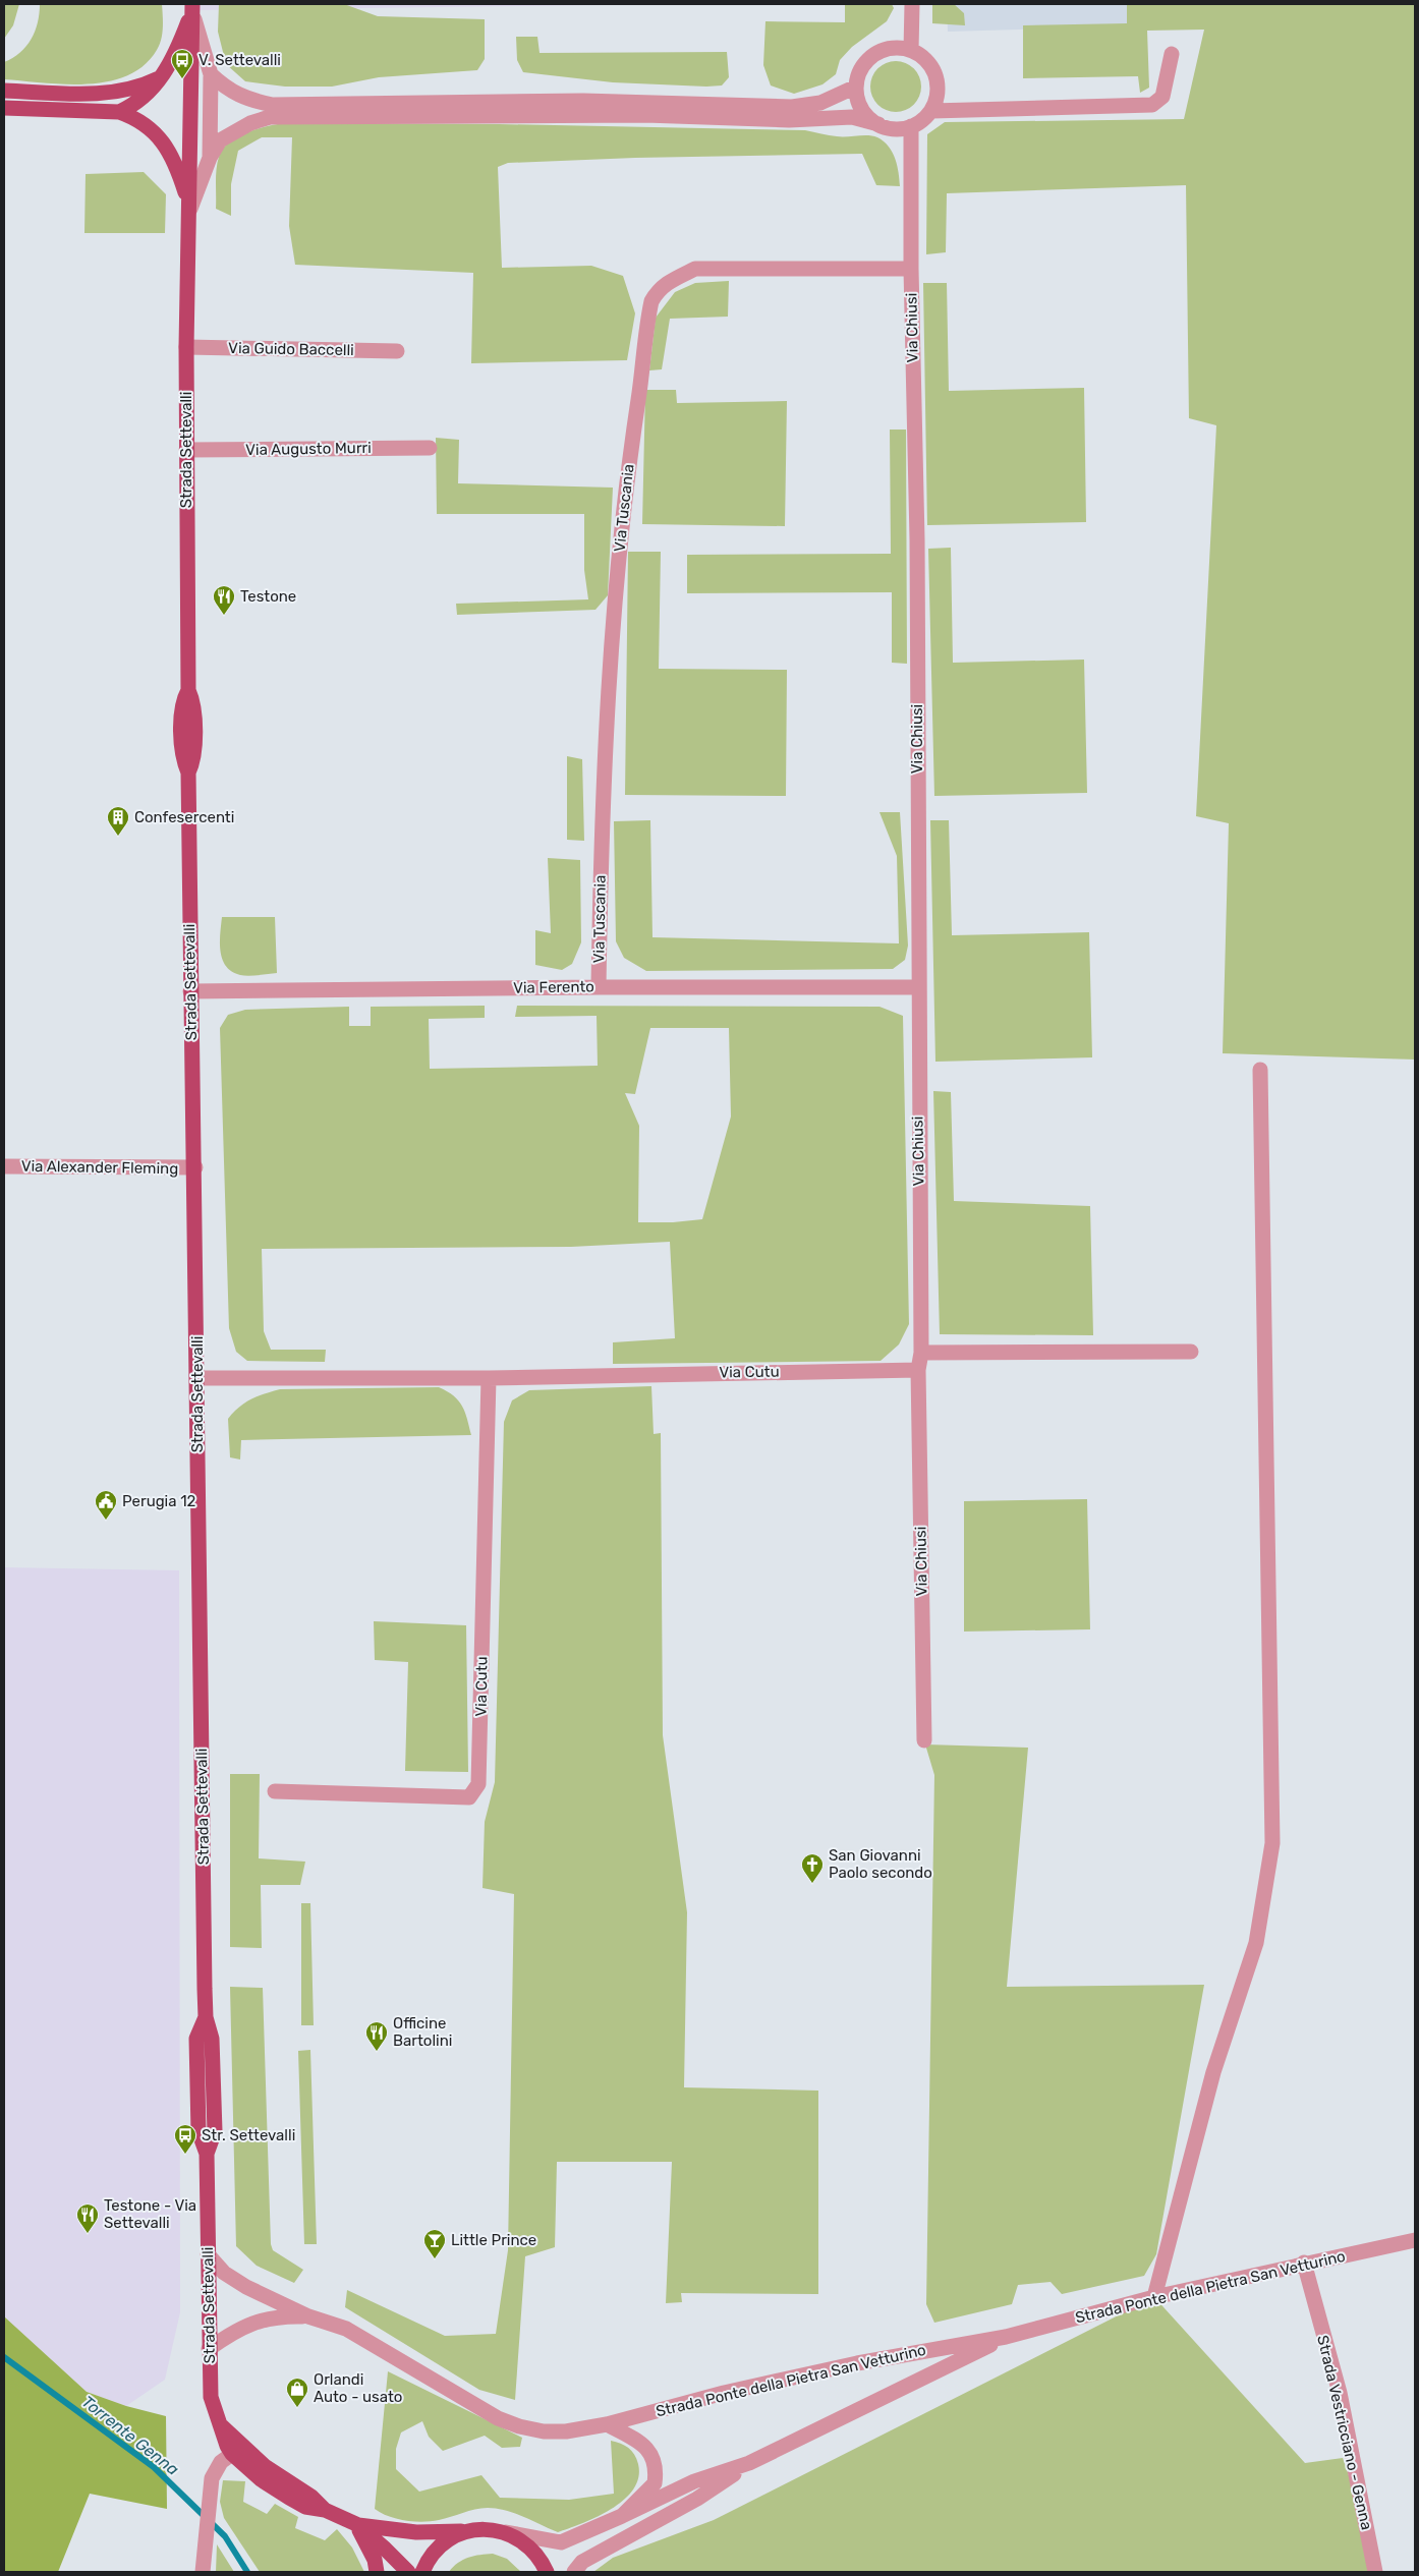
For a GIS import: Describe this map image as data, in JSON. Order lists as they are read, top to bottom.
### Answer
{
  "streets": {
    "main road": ["Strada Settevalli"],
    "street": [
      "Via Chiusi",
      "Via Guido Baccelli",
      "Via Augusto Murri",
      "Via Tuscania",
      "Via Ferento",
      "Via Alexander Fleming",
      "Via Cutu",
      "Strada Ponte della Pietra San Vetturino",
      "Strada Vestricciano - Genna"
    ]
  },
  "crossings": [
    ["Via Chiusi", "Via Tuscania"],
    ["Via Chiusi", "Via Ferento"],
    ["Via Chiusi", "Via Cutu"],
    ["Via Guido Baccelli", "Strada Settevalli"],
    ["Via Augusto Murri", "Strada Settevalli"],
    ["Strada Settevalli", "Via Ferento"],
    ["Strada Settevalli", "Via Alexander Fleming"],
    ["Strada Settevalli", "Via Cutu"],
    ["Strada Settevalli", "Strada Ponte della Pietra San Vetturino"],
    ["Via Tuscania", "Via Ferento"],
    ["Strada Ponte della Pietra San Vetturino", "Strada Vestricciano - Genna"]
  ],
  "water": ["Torrente Genna"],
  "places": {
    "bus stop": ["V. Settevalli", "Str. Settevalli"],
    "restaurant": ["Testone", "Officine Bartolini", "Testone - Via Settevalli"],
    "building": ["Confesercenti"],
    "public building": ["Perugia 12"],
    "church": ["San Giovanni Paolo secondo"],
    "bar": ["Little Prince"],
    "shop": ["Orlandi Auto - usato"]
  }
}
